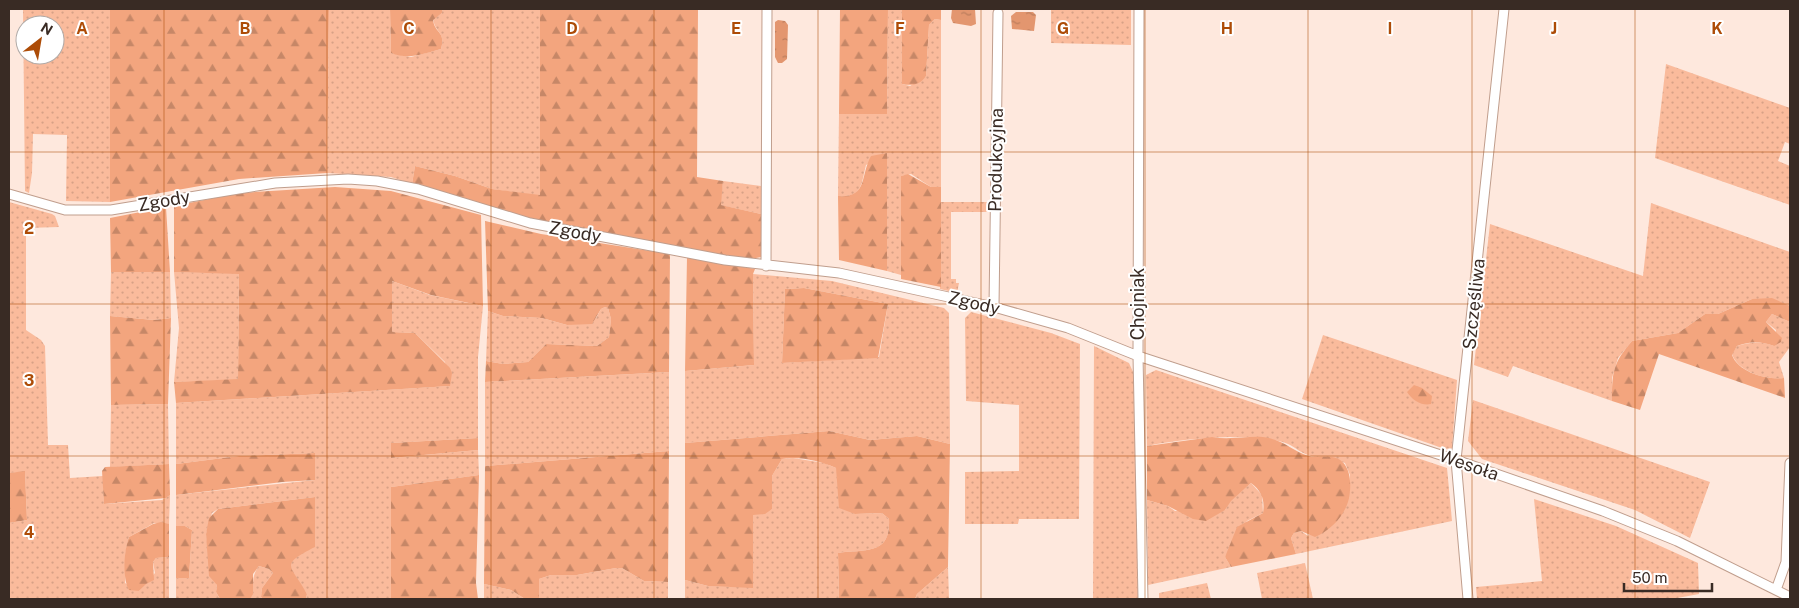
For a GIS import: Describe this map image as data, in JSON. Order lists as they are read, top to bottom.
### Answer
{
  "streets": {
    "street": [
      "Produkcyjna",
      "Zgody",
      "Chojniak",
      "Szczęśliwa",
      "Wesoła"
    ]
  },
  "crossings": [
    ["Produkcyjna", "Zgody"],
    ["Zgody", "Chojniak"],
    ["Zgody", "Wesoła"],
    ["Chojniak", "Wesoła"],
    ["Szczęśliwa", "Wesoła"]
  ],
  "scale_bar": "50 m",
  "north": "top right",
  "grid": {
    "columns": [
      "A",
      "B",
      "C",
      "D",
      "E",
      "F",
      "G",
      "H",
      "I",
      "J",
      "K"
    ],
    "rows": ["2", "3", "4"]
  }
}
